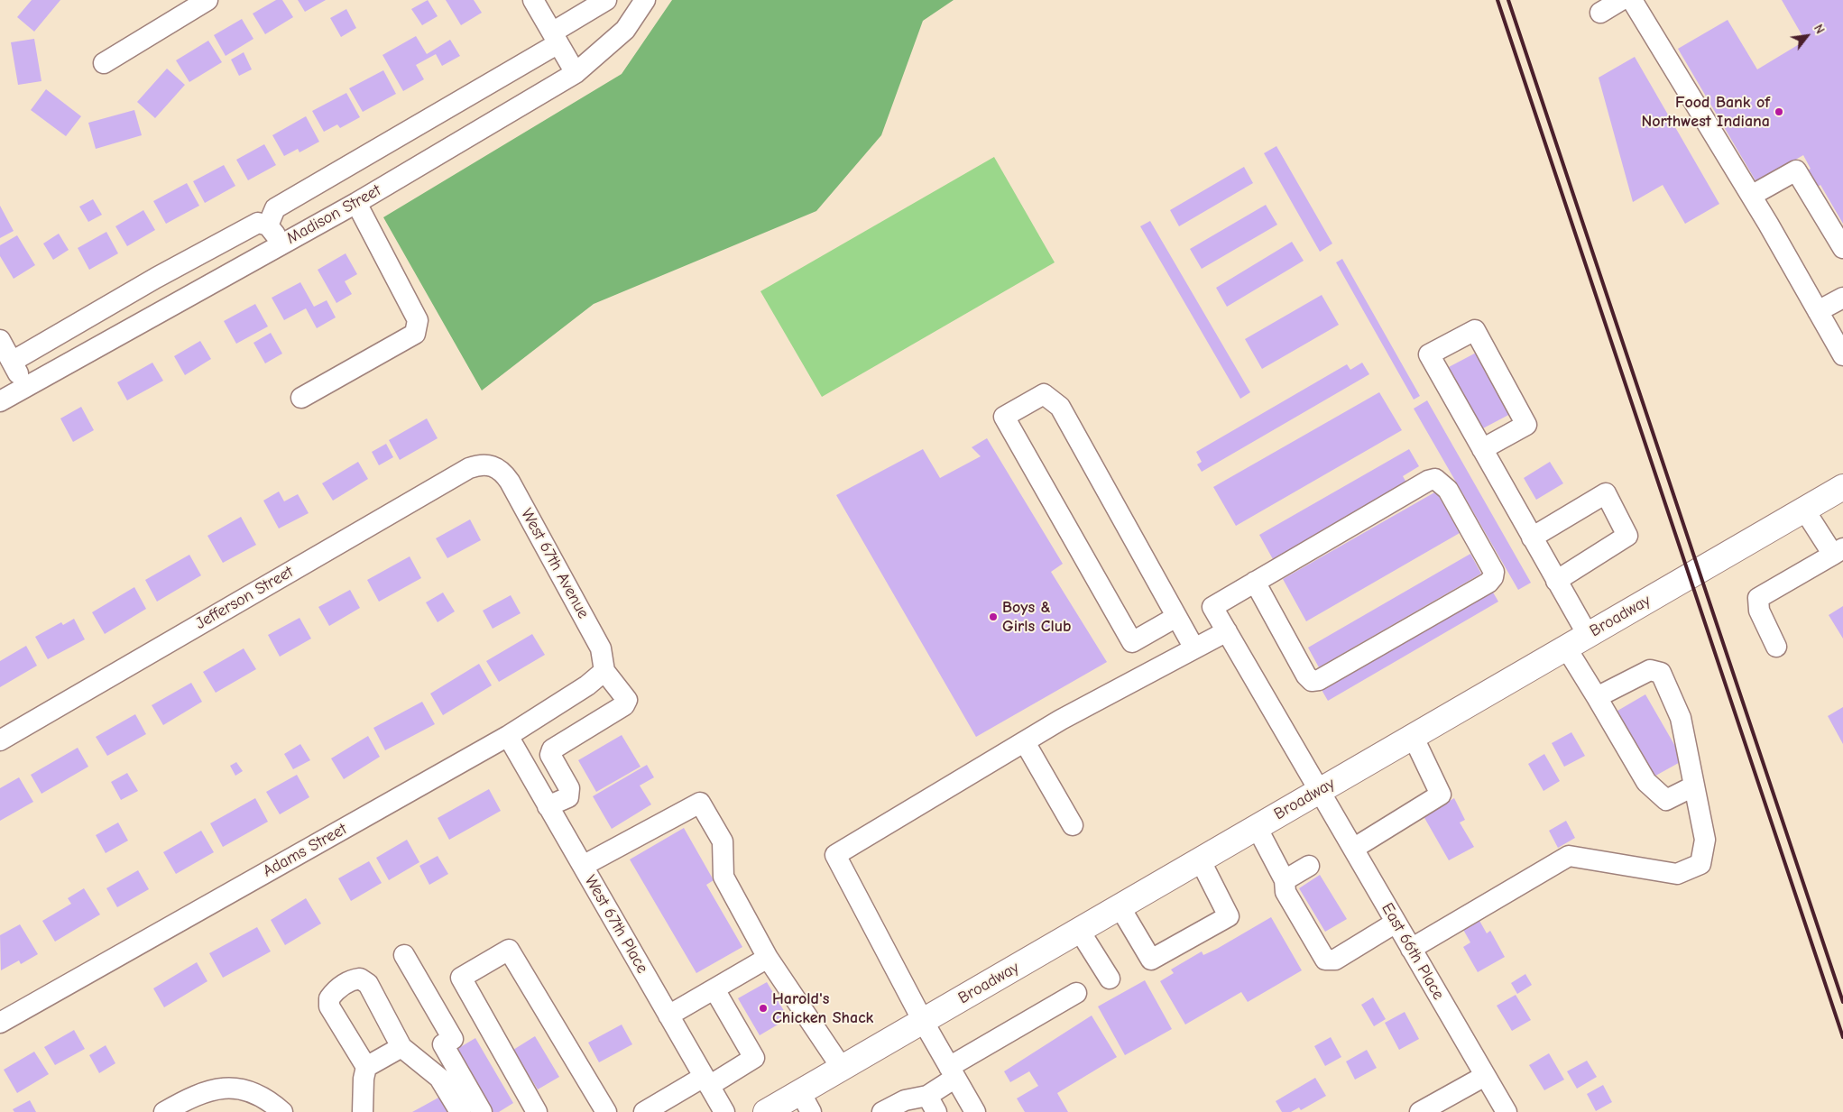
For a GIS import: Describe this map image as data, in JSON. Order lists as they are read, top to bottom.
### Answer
{
  "streets": {
    "main road": ["Broadway"],
    "street": [
      "Madison Street",
      "West 67th Avenue",
      "Jefferson Street",
      "Adams Street",
      "West 67th Place",
      "East 66th Place"
    ]
  },
  "crossings": [
    ["West 67th Avenue", "Jefferson Street"],
    ["West 67th Avenue", "Adams Street"],
    ["Broadway", "East 66th Place"],
    ["Adams Street", "West 67th Place"]
  ],
  "places": ["Food Bank of Northwest Indiana", "Boys & Girls Club", "Harold's Chicken Shack"],
  "north": "top right"
}
